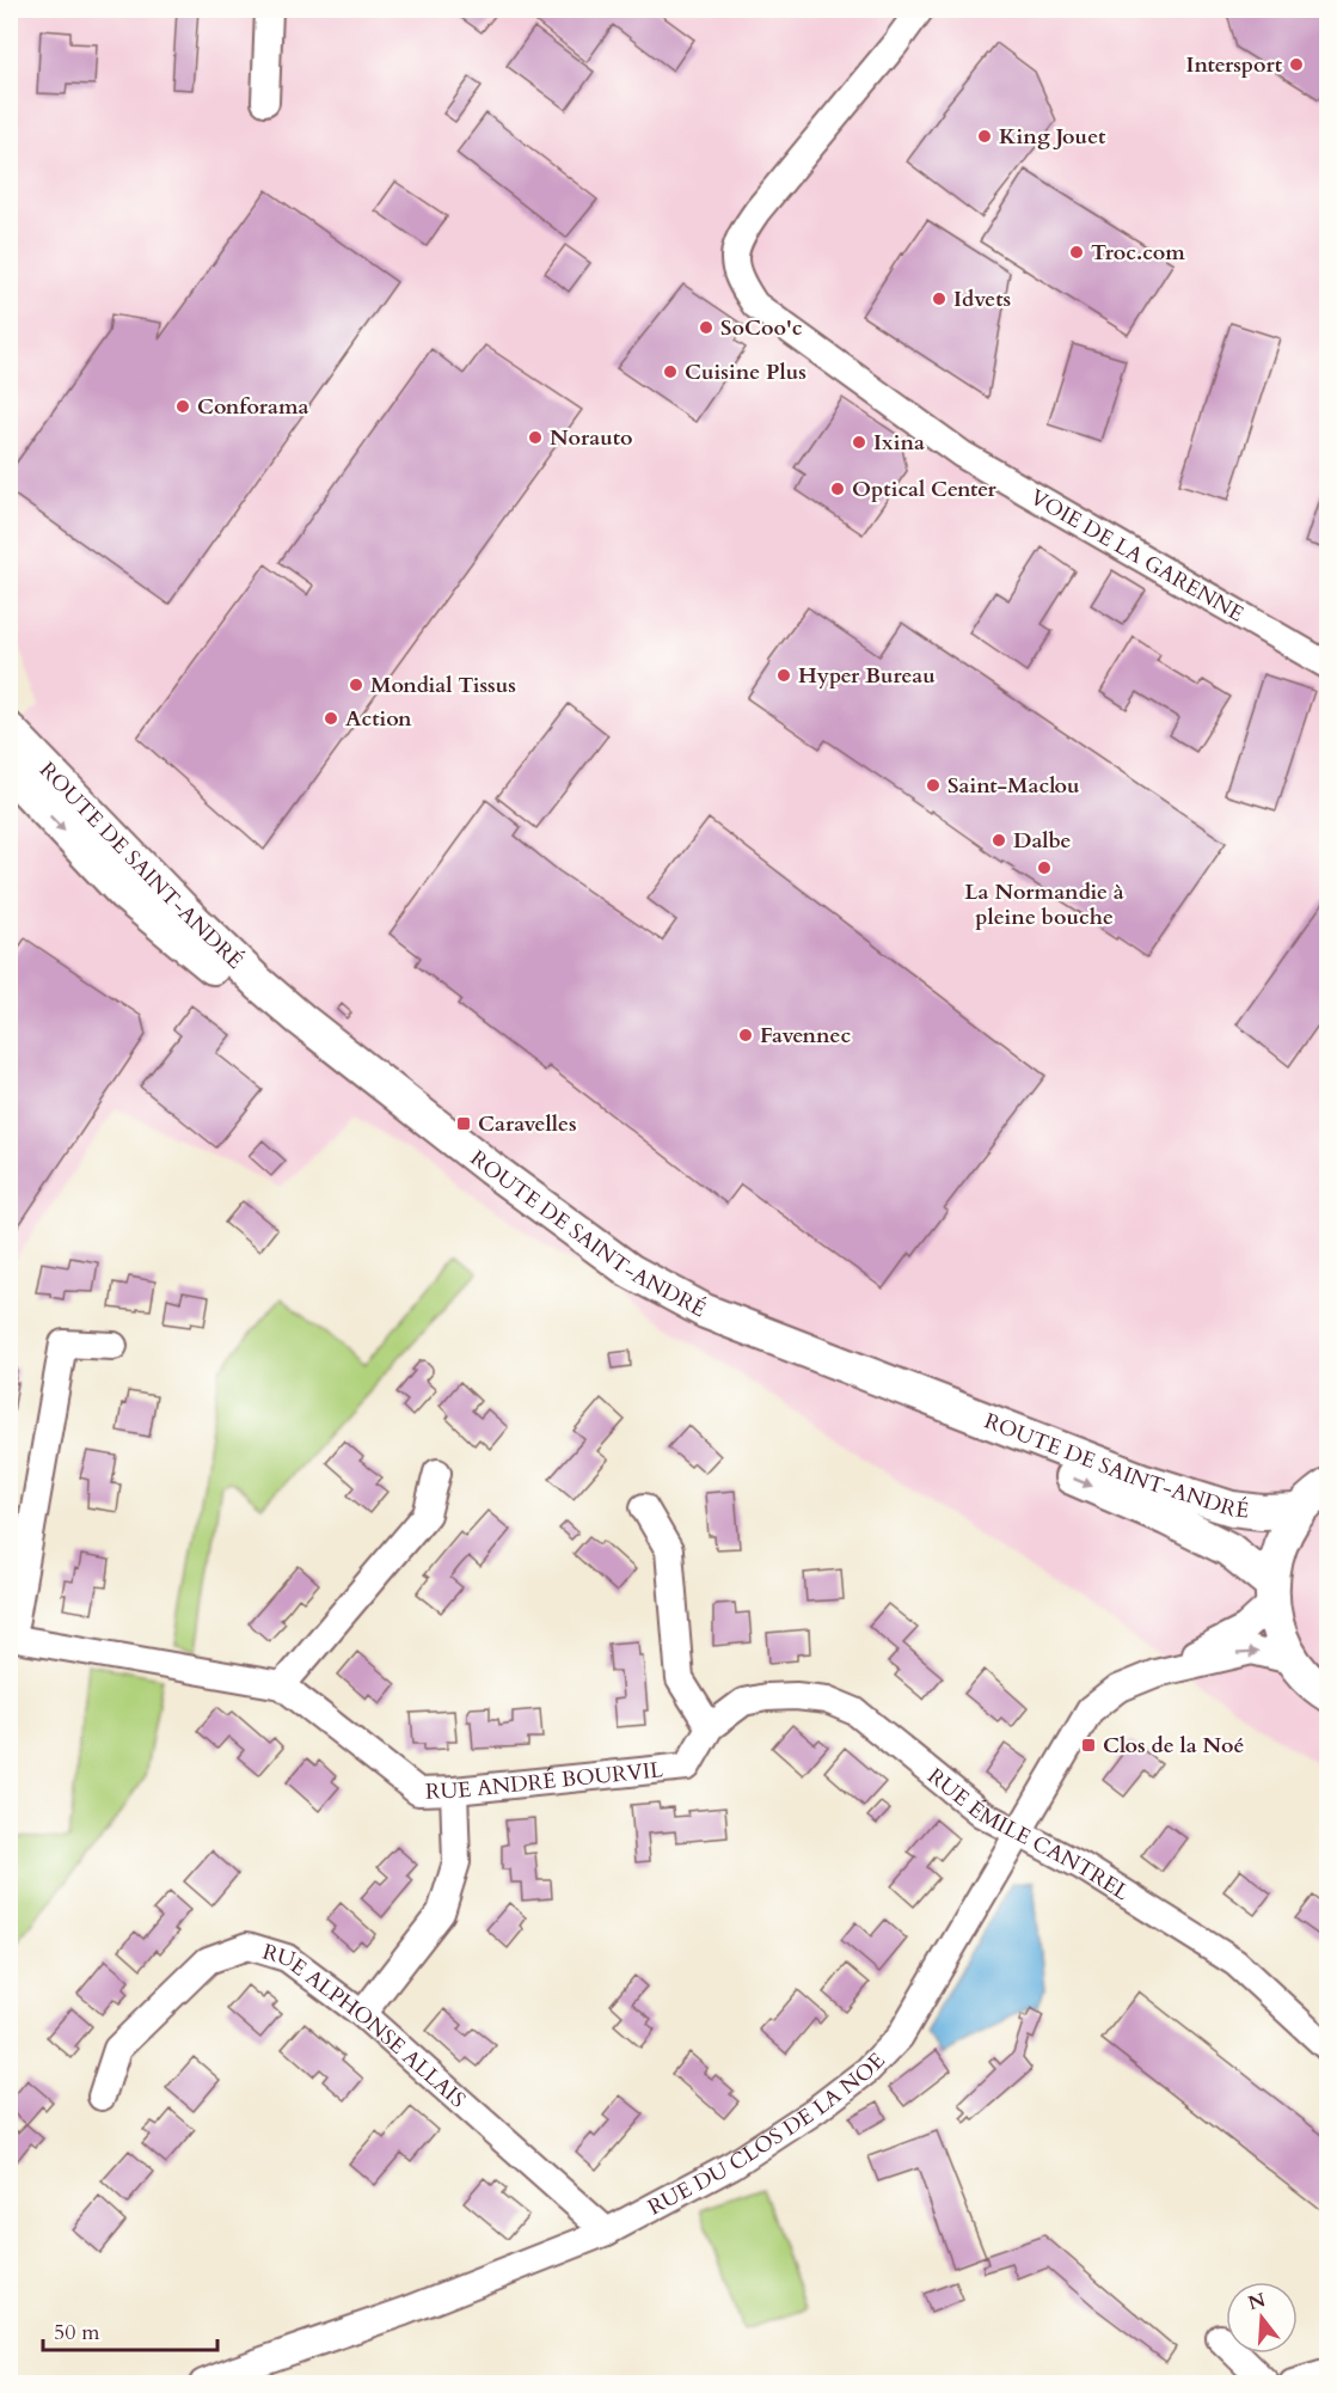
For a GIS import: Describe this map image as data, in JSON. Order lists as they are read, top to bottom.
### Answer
{
  "streets": {
    "main road": ["ROUTE DE SAINT-ANDRÉ"],
    "street": [
      "VOIE DE LA GARENNE",
      "RUE ANDRÉ BOURVIL",
      "RUE ÉMILE CANTREL",
      "RUE ALPHONSE ALLAIS",
      "RUE DU CLOS DE LA NOE"
    ]
  },
  "crossings": [
    ["ROUTE DE SAINT-ANDRÉ", "RUE DU CLOS DE LA NOE"],
    ["RUE ANDRÉ BOURVIL", "RUE ÉMILE CANTREL"],
    ["RUE ÉMILE CANTREL", "RUE DU CLOS DE LA NOE"],
    ["RUE ALPHONSE ALLAIS", "RUE DU CLOS DE LA NOE"]
  ],
  "places": {
    "other": [
      "Intersport",
      "King Jouet",
      "Troc.com",
      "Idvets",
      "SoCoo'c",
      "Cuisine Plus",
      "Conforama",
      "Norauto",
      "Ixina",
      "Optical Center",
      "Hyper Bureau",
      "Mondial Tissus",
      "Action",
      "Saint-Maclou",
      "Dalbe",
      "La Normandie à pleine bouche",
      "Favennec"
    ],
    "transit": ["Caravelles", "Clos de la Noé"]
  },
  "scale_bar": "50 m",
  "north": "top"
}
